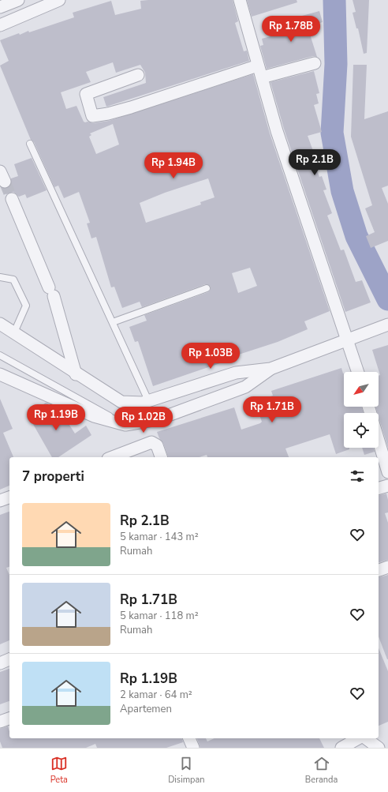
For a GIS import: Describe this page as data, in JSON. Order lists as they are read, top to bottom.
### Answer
{
  "north": "bottom left",
  "page": {
    "price": [
      "Rp 1.78B",
      "Rp 2.1B",
      "Rp 1.94B",
      "Rp 1.03B",
      "Rp 1.71B",
      "Rp 1.19B",
      "Rp 1.02B"
    ],
    "heading": "7 properti",
    "list": [
      {
        "name": "Rp 2.1B",
        "note": "5 kamar · 143 m² · Rumah"
      },
      {
        "name": "Rp 1.71B",
        "note": "5 kamar · 118 m² · Rumah"
      },
      {
        "name": "Rp 1.19B",
        "note": "2 kamar · 64 m² · Apartemen"
      }
    ],
    "tabs": ["Peta", "Disimpan", "Beranda"]
  }
}
